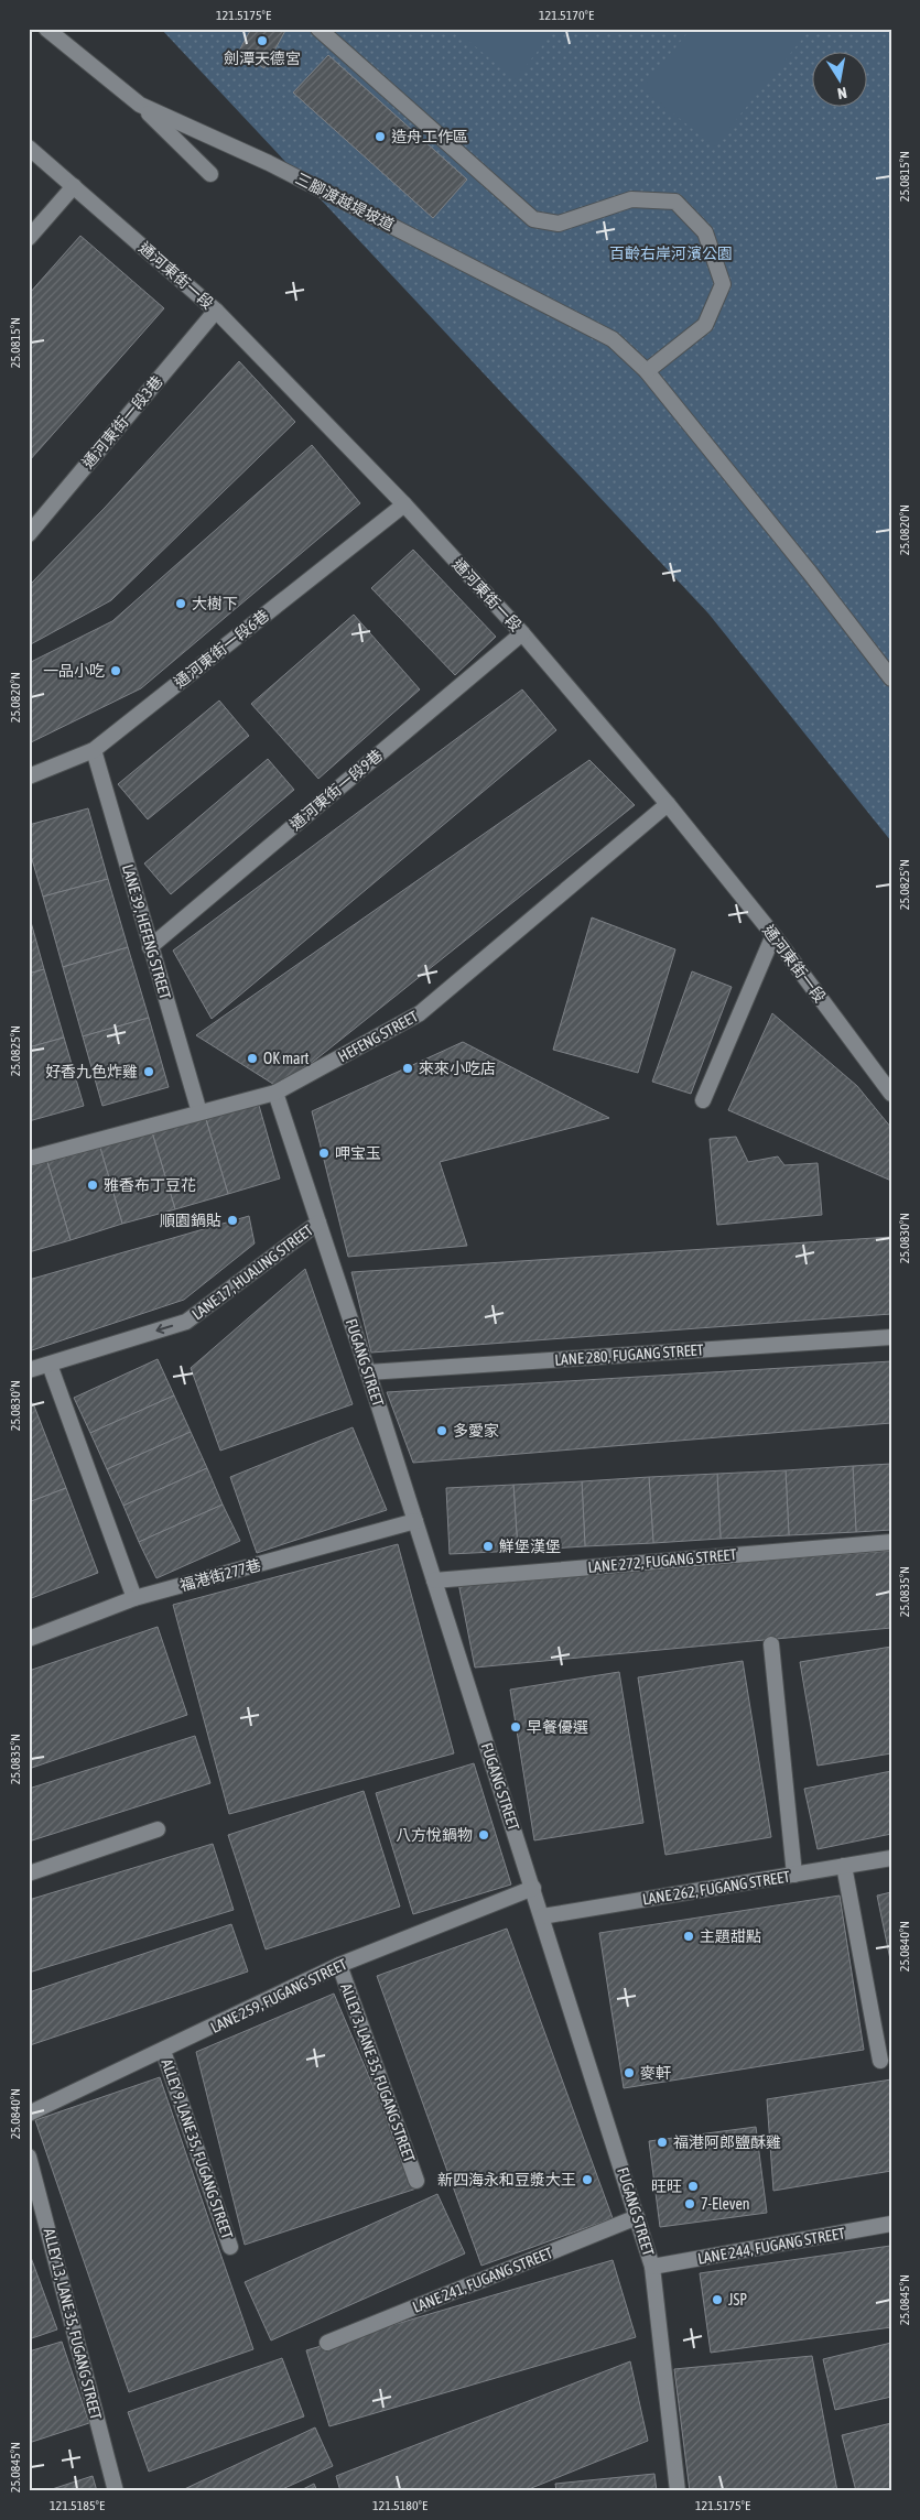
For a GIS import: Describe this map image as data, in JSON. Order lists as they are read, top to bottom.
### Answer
{
  "streets": {
    "street": [
      "三腳渡越堤坡道",
      "通河東街一段",
      "通河東街一段3巷",
      "通河東街一段6巷",
      "通河東街一段9巷",
      "LANE 39, HEFENG STREET",
      "HEFENG STREET",
      "LANE 17, HUALING STREET",
      "LANE 280, FUGANG STREET",
      "FUGANG STREET",
      "LANE 272, FUGANG STREET",
      "福港街277巷",
      "LANE 262, FUGANG STREET",
      "LANE 259, FUGANG STREET",
      "ALLEY 3, LANE 35, FUGANG STREET",
      "ALLEY 9, LANE 35, FUGANG STREET",
      "LANE 244, FUGANG STREET",
      "LANE 241, FUGANG STREET",
      "ALLEY 13, LANE 35, FUGANG STREET"
    ]
  },
  "crossings": [
    ["通河東街一段", "通河東街一段3巷"],
    ["通河東街一段", "通河東街一段6巷"],
    ["通河東街一段", "通河東街一段9巷"],
    ["通河東街一段", "HEFENG STREET"],
    ["通河東街一段6巷", "LANE 39, HEFENG STREET"],
    ["通河東街一段9巷", "LANE 39, HEFENG STREET"],
    ["LANE 39, HEFENG STREET", "HEFENG STREET"],
    ["HEFENG STREET", "FUGANG STREET"],
    ["LANE 17, HUALING STREET", "FUGANG STREET"],
    ["LANE 280, FUGANG STREET", "FUGANG STREET"],
    ["FUGANG STREET", "LANE 272, FUGANG STREET"],
    ["FUGANG STREET", "福港街277巷"],
    ["FUGANG STREET", "LANE 262, FUGANG STREET"],
    ["FUGANG STREET", "LANE 259, FUGANG STREET"],
    ["FUGANG STREET", "LANE 244, FUGANG STREET"],
    ["FUGANG STREET", "LANE 241, FUGANG STREET"],
    ["LANE 259, FUGANG STREET", "ALLEY 3, LANE 35, FUGANG STREET"],
    ["LANE 259, FUGANG STREET", "ALLEY 9, LANE 35, FUGANG STREET"]
  ],
  "one_way": ["LANE 17, HUALING STREET"],
  "parks": ["百齡右岸河濱公園"],
  "places": [
    "劍潭天德宮",
    "造舟工作區",
    "大樹下",
    "一品小吃",
    "OK mart",
    "來來小吃店",
    "好香九色炸雞",
    "呷宝玉",
    "雅香布丁豆花",
    "順園鍋貼",
    "多愛家",
    "鮮堡漢堡",
    "早餐優選",
    "八方悅鍋物",
    "主題甜點",
    "麥軒",
    "福港阿郎鹽酥雞",
    "新四海永和豆漿大王",
    "旺旺",
    "7-Eleven",
    "JSP"
  ],
  "north": "bottom",
  "coordinates": [
    "121.5175°E",
    "121.5170°E",
    "25.0815°N",
    "25.0820°N",
    "25.0825°N",
    "25.0830°N",
    "25.0835°N",
    "25.0840°N",
    "25.0845°N",
    "121.5185°E",
    "121.5180°E"
  ]
}
